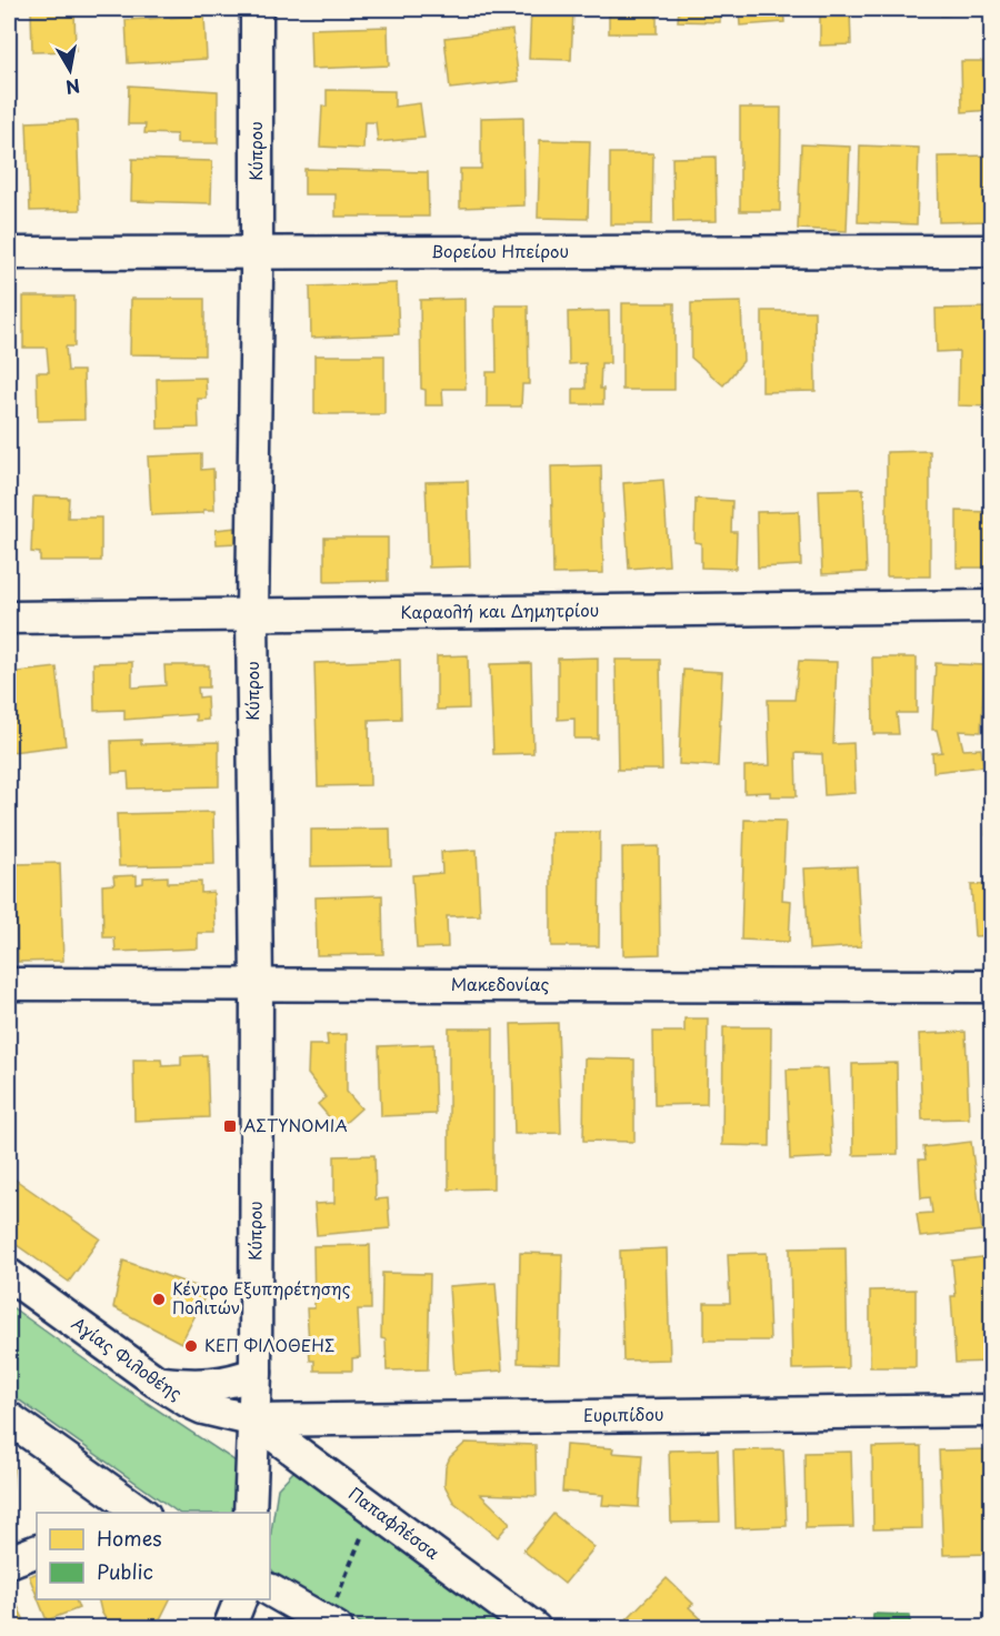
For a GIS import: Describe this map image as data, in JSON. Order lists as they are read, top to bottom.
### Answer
{
  "streets": {
    "street": [
      "Κύπρου",
      "Βορείου Ηπείρου",
      "Καραολή και Δημητρίου",
      "Μακεδονίας",
      "Αγίας Φιλοθέης",
      "Ευριπίδου",
      "Παπαφλέσσα"
    ]
  },
  "crossings": [
    ["Κύπρου", "Βορείου Ηπείρου"],
    ["Κύπρου", "Καραολή και Δημητρίου"],
    ["Κύπρου", "Μακεδονίας"],
    ["Κύπρου", "Αγίας Φιλοθέης"],
    ["Κύπρου", "Ευριπίδου"],
    ["Κύπρου", "Παπαφλέσσα"],
    ["Αγίας Φιλοθέης", "Ευριπίδου"],
    ["Αγίας Φιλοθέης", "Παπαφλέσσα"],
    ["Ευριπίδου", "Παπαφλέσσα"]
  ],
  "places": {
    "transit": ["ΑΣΤΥΝΟΜΙΑ"],
    "other": ["Κέντρο Εξυπηρέτησης Πολιτών", "ΚΕΠ ΦΙΛΟΘΕΗΣ"]
  },
  "legend": ["Homes", "Public"],
  "north": "bottom"
}
